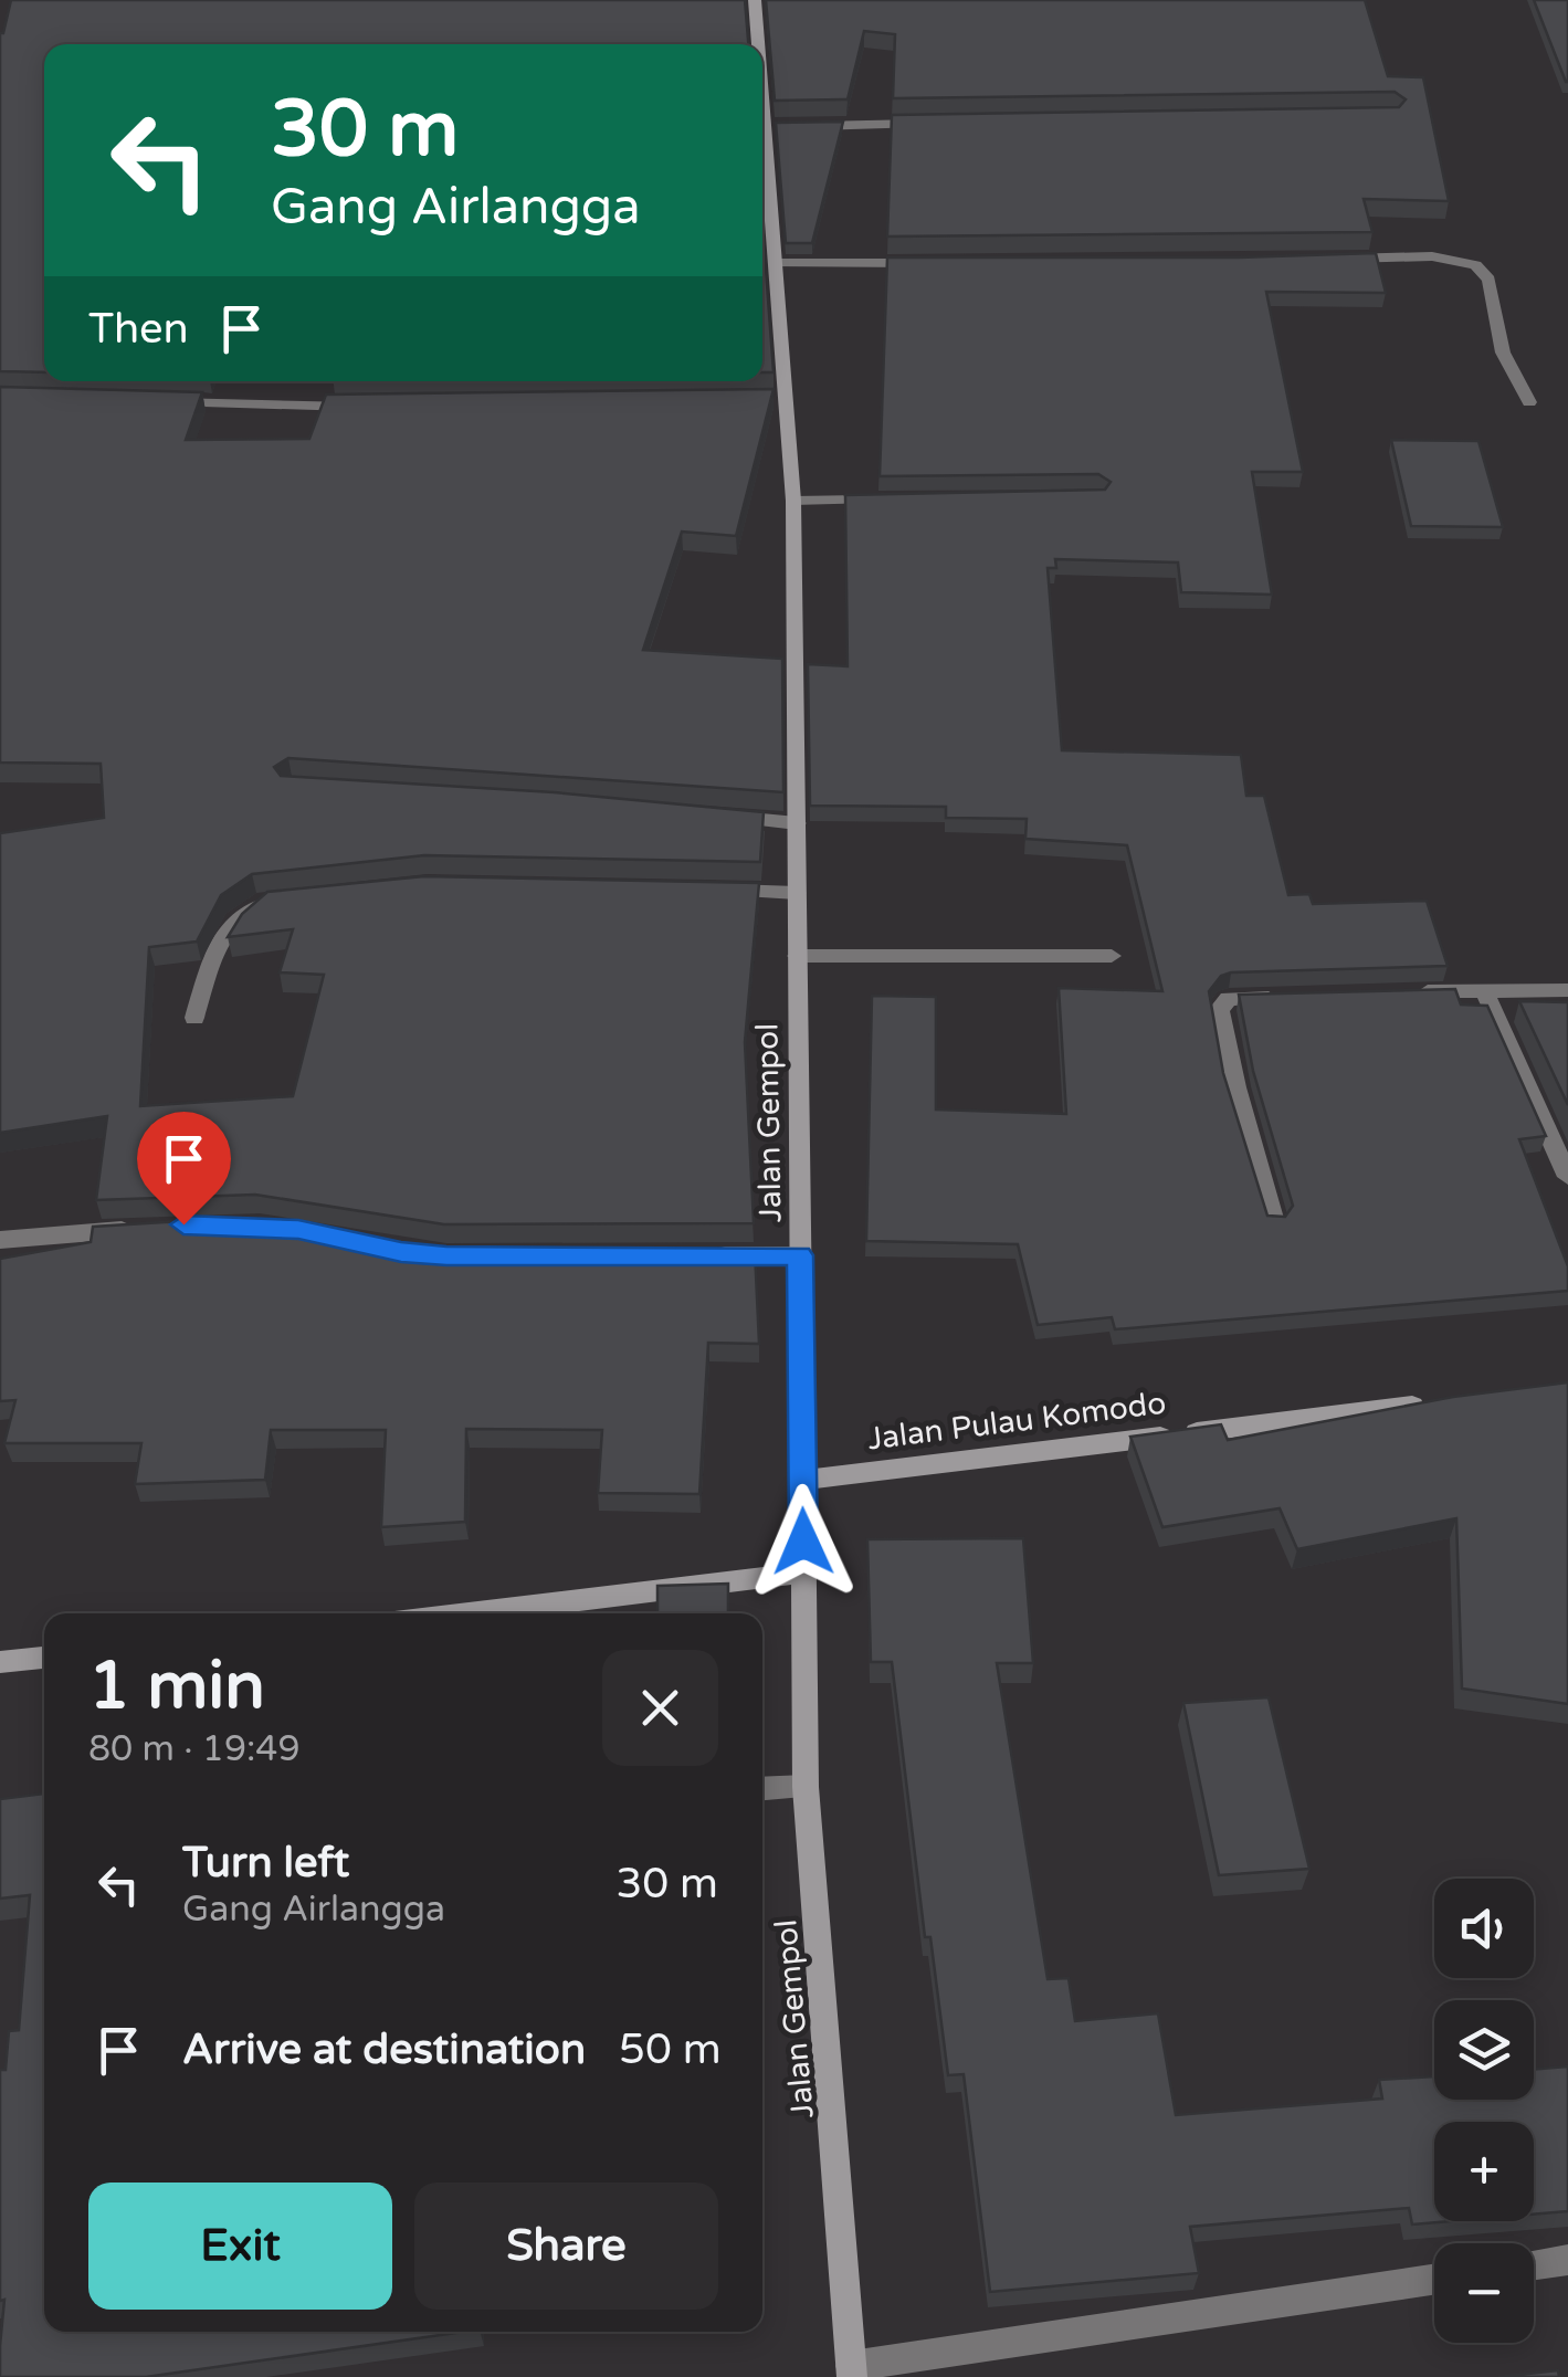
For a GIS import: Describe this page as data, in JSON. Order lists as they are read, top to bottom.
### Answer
{
  "streets": {
    "main road": ["Jalan Gempol", "Jalan Pulau Komodo"]
  },
  "crossings": [
    ["Jalan Gempol", "Jalan Pulau Komodo"]
  ],
  "page": {
    "turn": ["30 m", "Gang Airlangga"],
    "then": "Then",
    "heading": ["1 min", "80 m · 19:49"],
    "list": [
      {
        "name": "Turn left",
        "note": "Gang Airlangga",
        "value": "30 m"
      },
      {
        "name": "Arrive at destination",
        "value": "50 m"
      }
    ],
    "map_buttons": ["+", "−"],
    "buttons": ["Exit", "Share"]
  }
}
